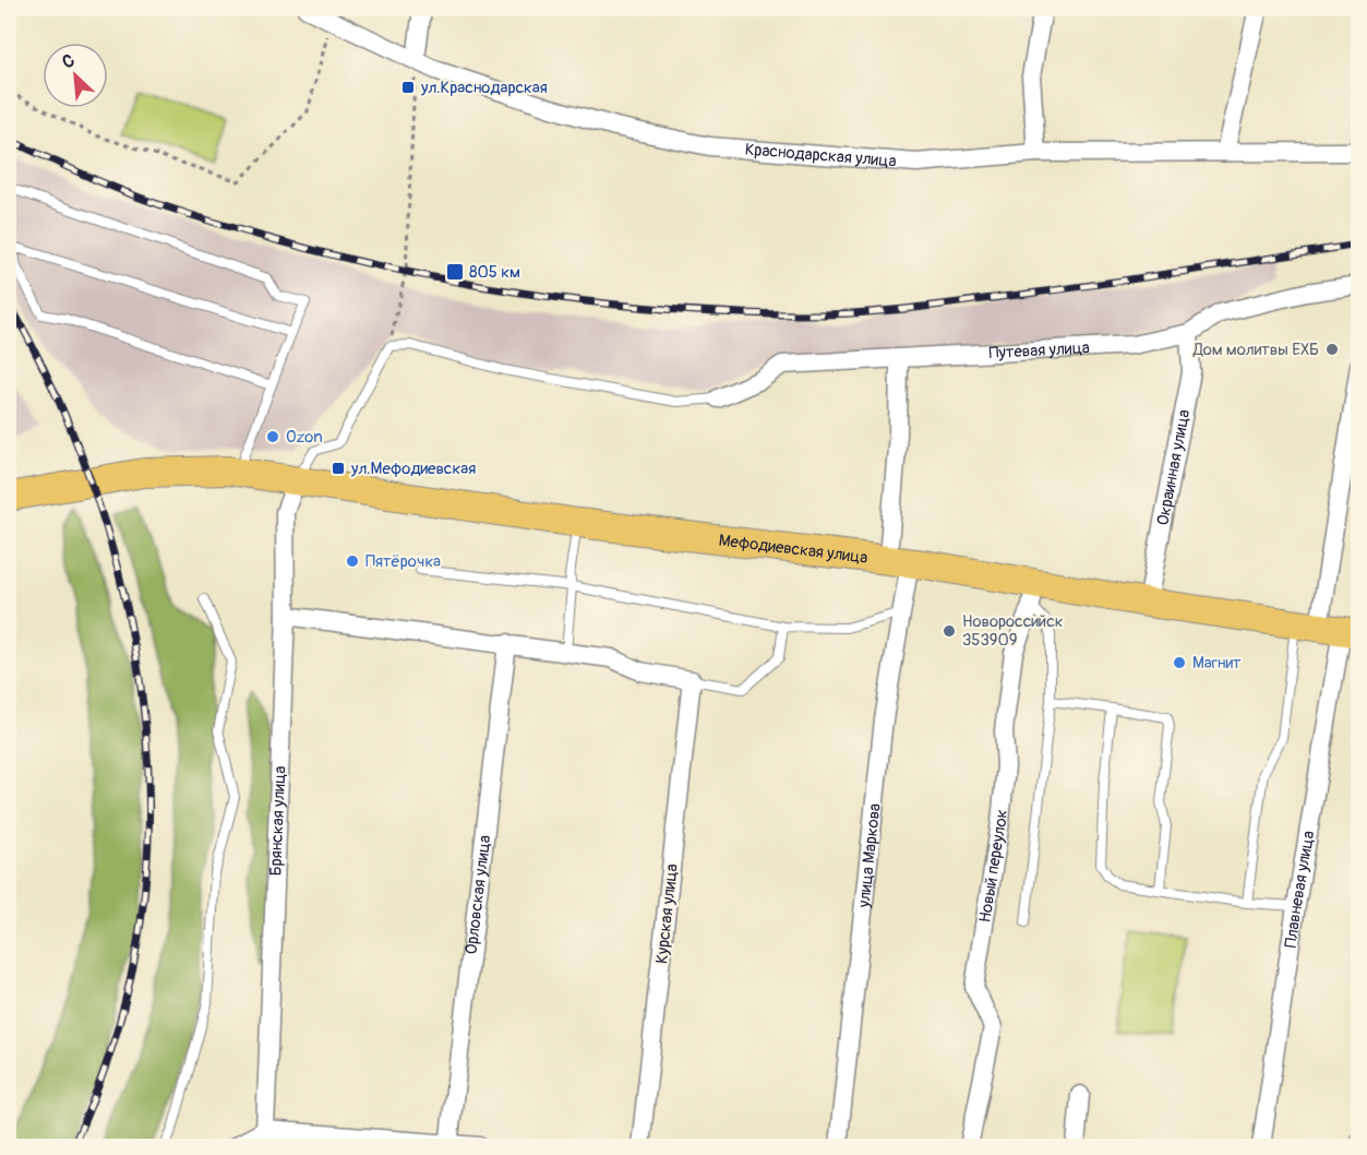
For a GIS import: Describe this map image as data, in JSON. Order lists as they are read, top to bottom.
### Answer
{
  "streets": {
    "main road": ["Мефодиевская улица"],
    "street": [
      "Краснодарская улица",
      "Путевая улица",
      "Окраинная улица",
      "Брянская улица",
      "улица Маркова",
      "Новый переулок",
      "Плавневая улица",
      "Орловская улица",
      "Курская улица"
    ]
  },
  "crossings": [
    ["Путевая улица", "Окраинная улица"],
    ["Путевая улица", "улица Маркова"],
    ["Окраинная улица", "Мефодиевская улица"],
    ["Мефодиевская улица", "Брянская улица"],
    ["Мефодиевская улица", "улица Маркова"],
    ["Мефодиевская улица", "Новый переулок"],
    ["Мефодиевская улица", "Плавневая улица"]
  ],
  "places": {
    "transit": ["ул.Краснодарская", "805 км", "ул.Мефодиевская"],
    "other": [
      "Дом молитвы ЕХБ",
      "Ozon",
      "Пятёрочка",
      "Новороссийск 353909",
      "Магнит"
    ]
  },
  "north": "top left"
}
